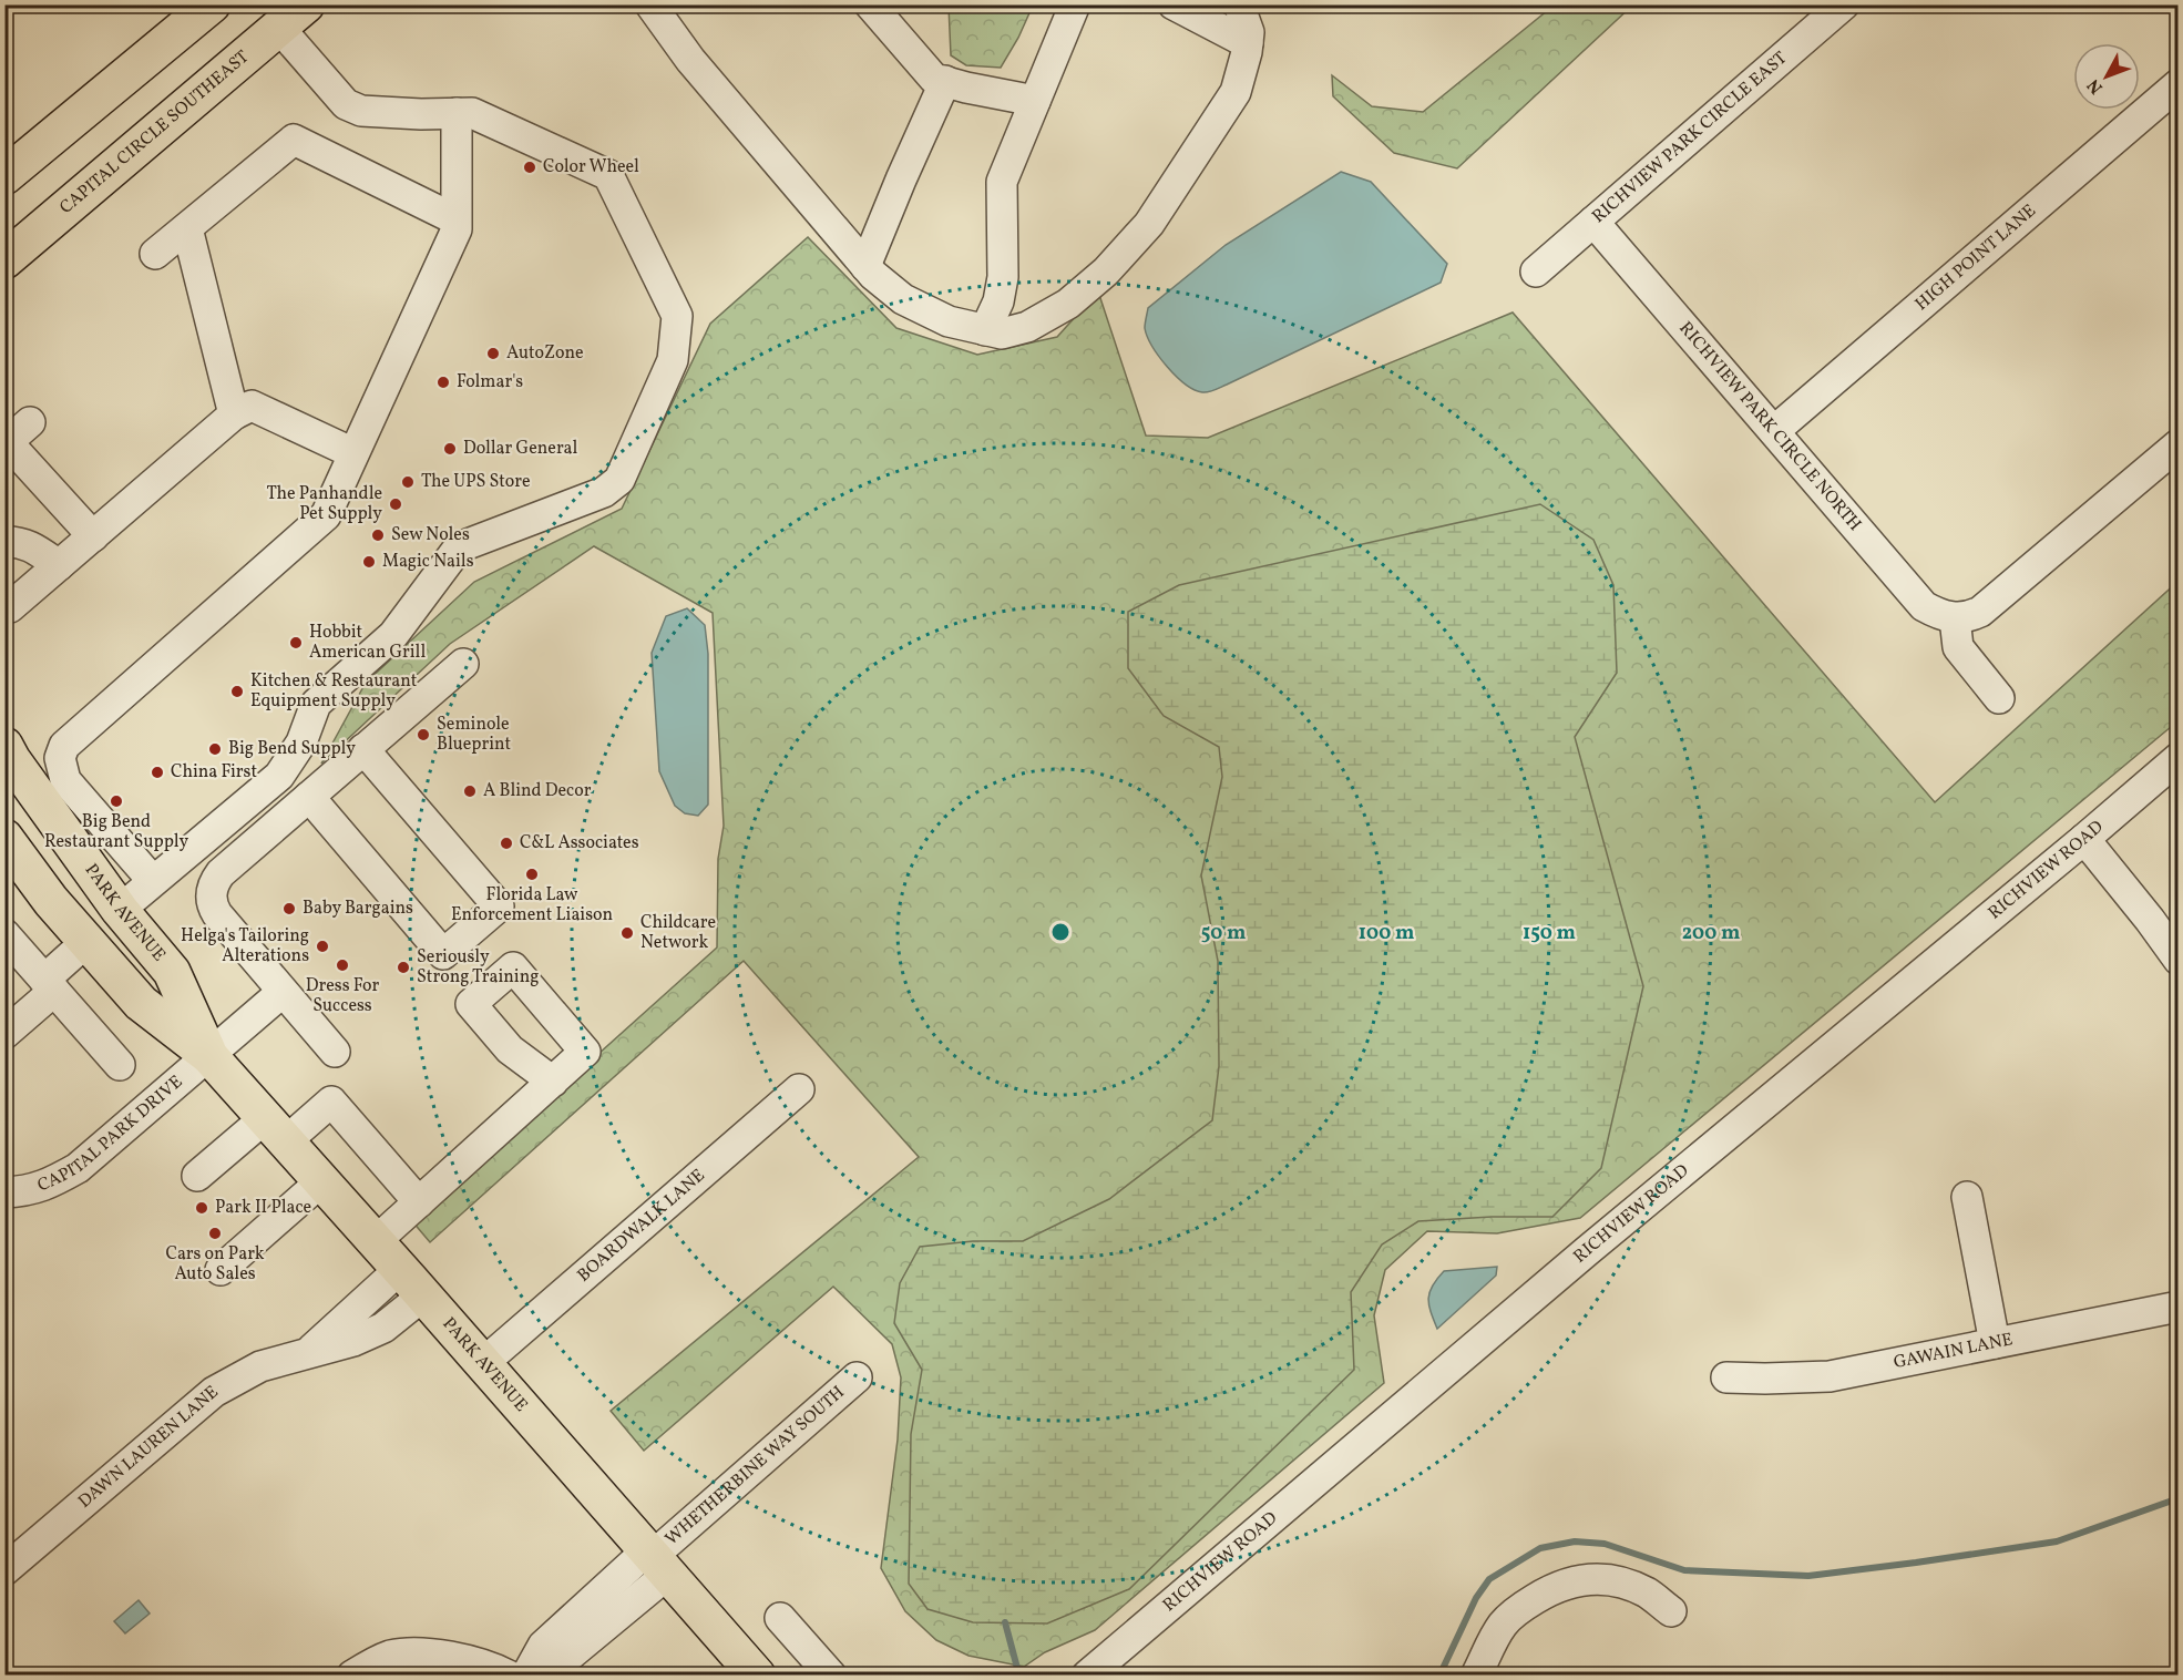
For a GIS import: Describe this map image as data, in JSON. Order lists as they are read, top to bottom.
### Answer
{
  "streets": {
    "main road": ["CAPITAL CIRCLE SOUTHEAST", "PARK AVENUE"],
    "street": [
      "RICHVIEW PARK CIRCLE EAST",
      "HIGH POINT LANE",
      "RICHVIEW PARK CIRCLE NORTH",
      "RICHVIEW ROAD",
      "CAPITAL PARK DRIVE",
      "BOARDWALK LANE",
      "GAWAIN LANE",
      "DAWN LAUREN LANE",
      "WHETHERBINE WAY SOUTH"
    ]
  },
  "crossings": [
    ["RICHVIEW PARK CIRCLE EAST", "RICHVIEW PARK CIRCLE NORTH"],
    ["HIGH POINT LANE", "RICHVIEW PARK CIRCLE NORTH"],
    ["PARK AVENUE", "CAPITAL PARK DRIVE"],
    ["PARK AVENUE", "BOARDWALK LANE"],
    ["PARK AVENUE", "DAWN LAUREN LANE"],
    ["PARK AVENUE", "WHETHERBINE WAY SOUTH"]
  ],
  "places": [
    "Color Wheel",
    "AutoZone",
    "Folmar's",
    "Dollar General",
    "The UPS Store",
    "The Panhandle Pet Supply",
    "Sew Noles",
    "Magic Nails",
    "Hobbit American Grill",
    "Kitchen & Restaurant Equipment Supply",
    "Seminole Blueprint",
    "Big Bend Supply",
    "China First",
    "A Blind Decor",
    "Big Bend Restaurant Supply",
    "C&L Associates",
    "Florida Law Enforcement Liaison",
    "Baby Bargains",
    "Childcare Network",
    "Helga's Tailoring Alterations",
    "Dress For Success",
    "Seriously Strong Training",
    "Park II Place",
    "Cars on Park Auto Sales"
  ],
  "north": "bottom left",
  "rings": [
    "50 m",
    "100 m",
    "150 m",
    "200 m"
  ]
}
